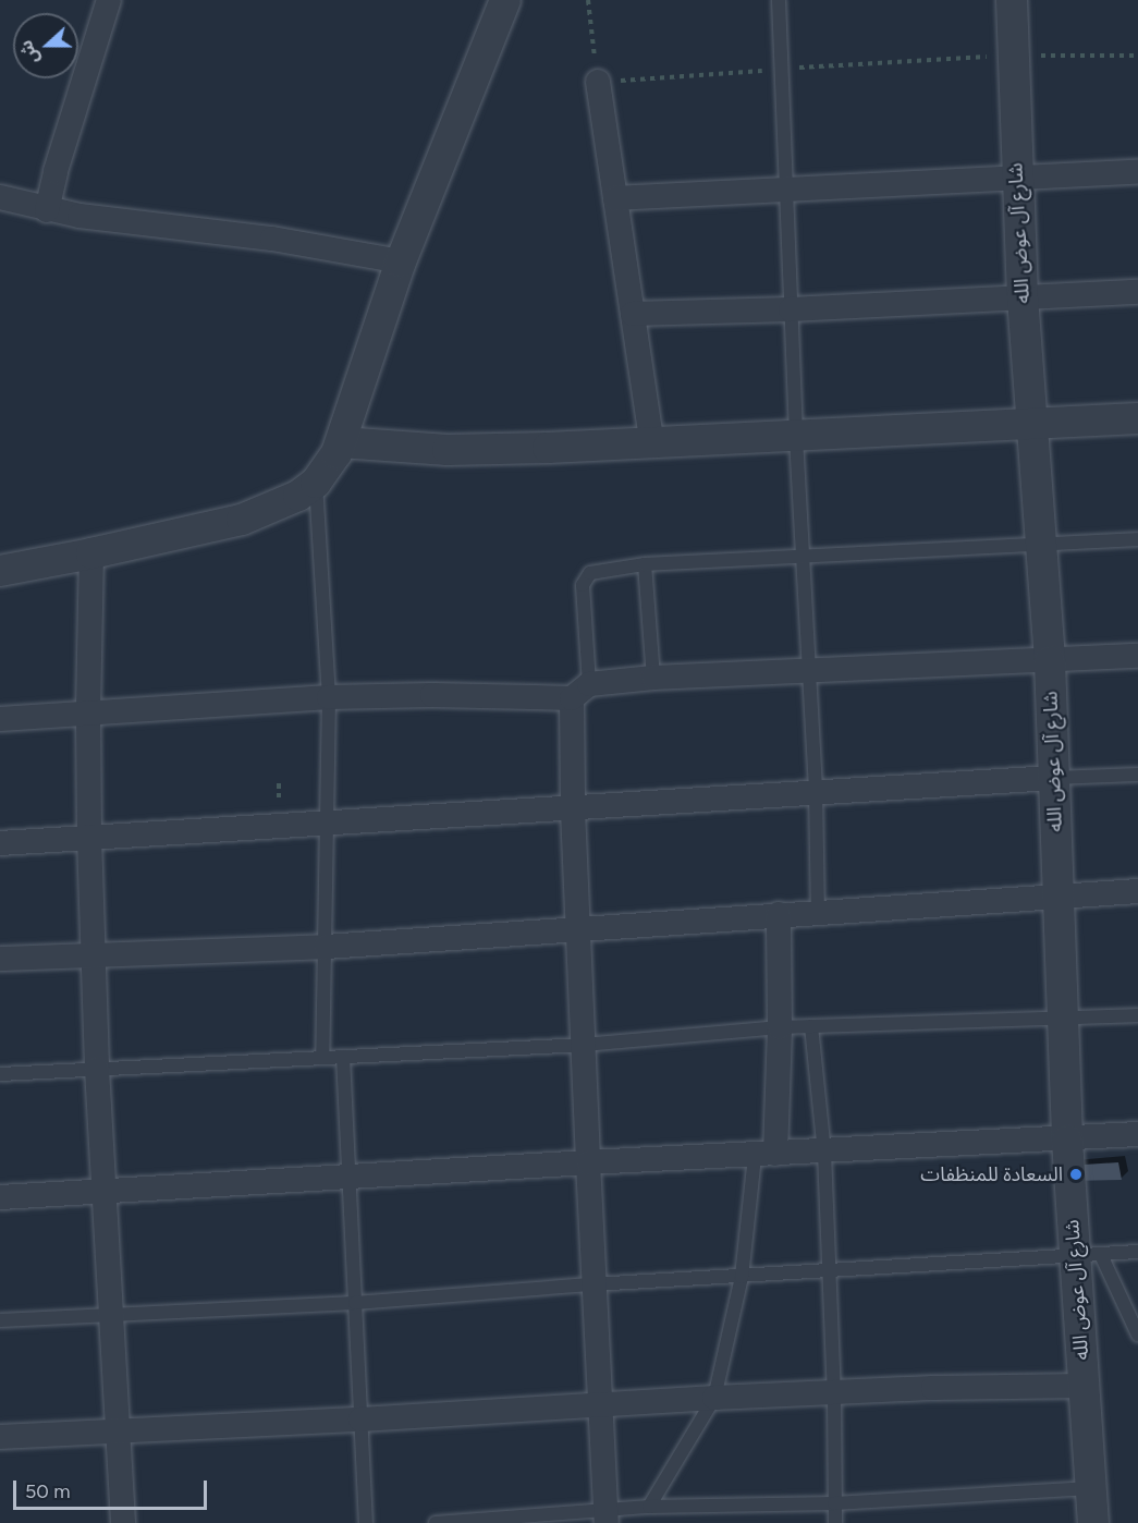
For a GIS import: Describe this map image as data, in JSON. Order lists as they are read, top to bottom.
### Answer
{
  "streets": {
    "street": ["شارع آل عوض الله"]
  },
  "places": ["السعادة للمنظفات"],
  "scale_bar": "50 m",
  "north": "left"
}
